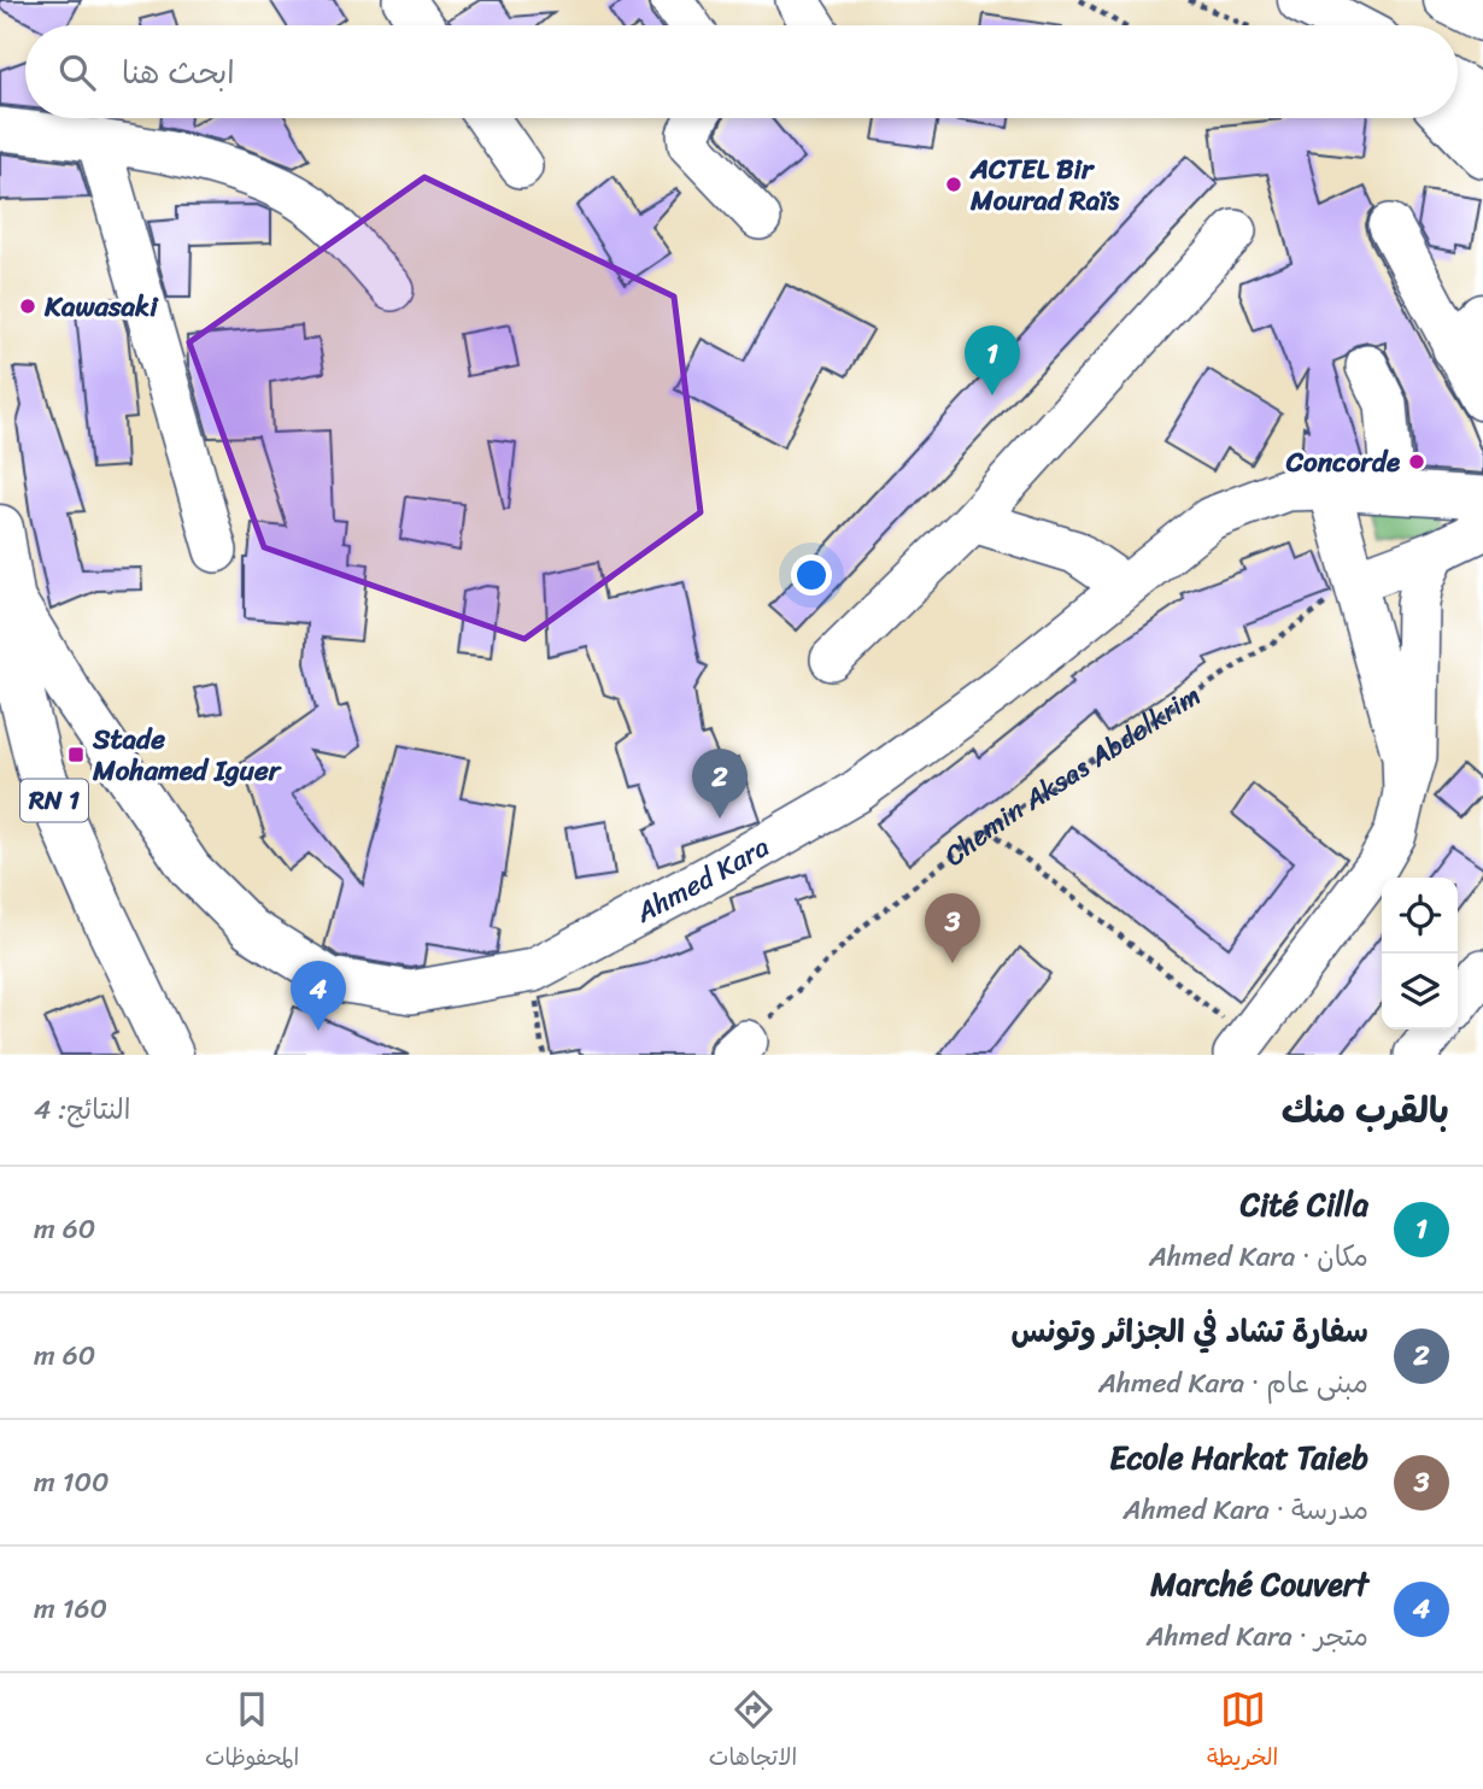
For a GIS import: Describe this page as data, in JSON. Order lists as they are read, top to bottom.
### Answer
{
  "streets": {
    "main road": ["RN 1"],
    "street": ["Ahmed Kara"],
    "path": ["Chemin Aksas Abdelkrim"]
  },
  "crossings": [
    ["RN 1", "Ahmed Kara"]
  ],
  "places": {
    "other": ["ACTEL Bir Mourad Raïs", "Kawasaki", "Concorde"],
    "transit": ["Stade Mohamed Iguer"]
  },
  "page": {
    "search": "ابحث هنا",
    "pins": [
      "1",
      "2",
      "3",
      "4"
    ],
    "heading": ["بالقرب منك", "النتائج: 4"],
    "list": [
      {
        "mark": "1",
        "name": "Cité Cilla",
        "note": "مكان · Ahmed Kara",
        "value": "60 m"
      },
      {
        "mark": "2",
        "name": "سفارة تشاد في الجزائر وتونس",
        "note": "مبنى عام · Ahmed Kara",
        "value": "60 m"
      },
      {
        "mark": "3",
        "name": "Ecole Harkat Taieb",
        "note": "مدرسة · Ahmed Kara",
        "value": "100 m"
      },
      {
        "mark": "4",
        "name": "Marché Couvert",
        "note": "متجر · Ahmed Kara",
        "value": "160 m"
      }
    ],
    "nav": ["الخريطة", "الاتجاهات", "المحفوظات"]
  }
}
